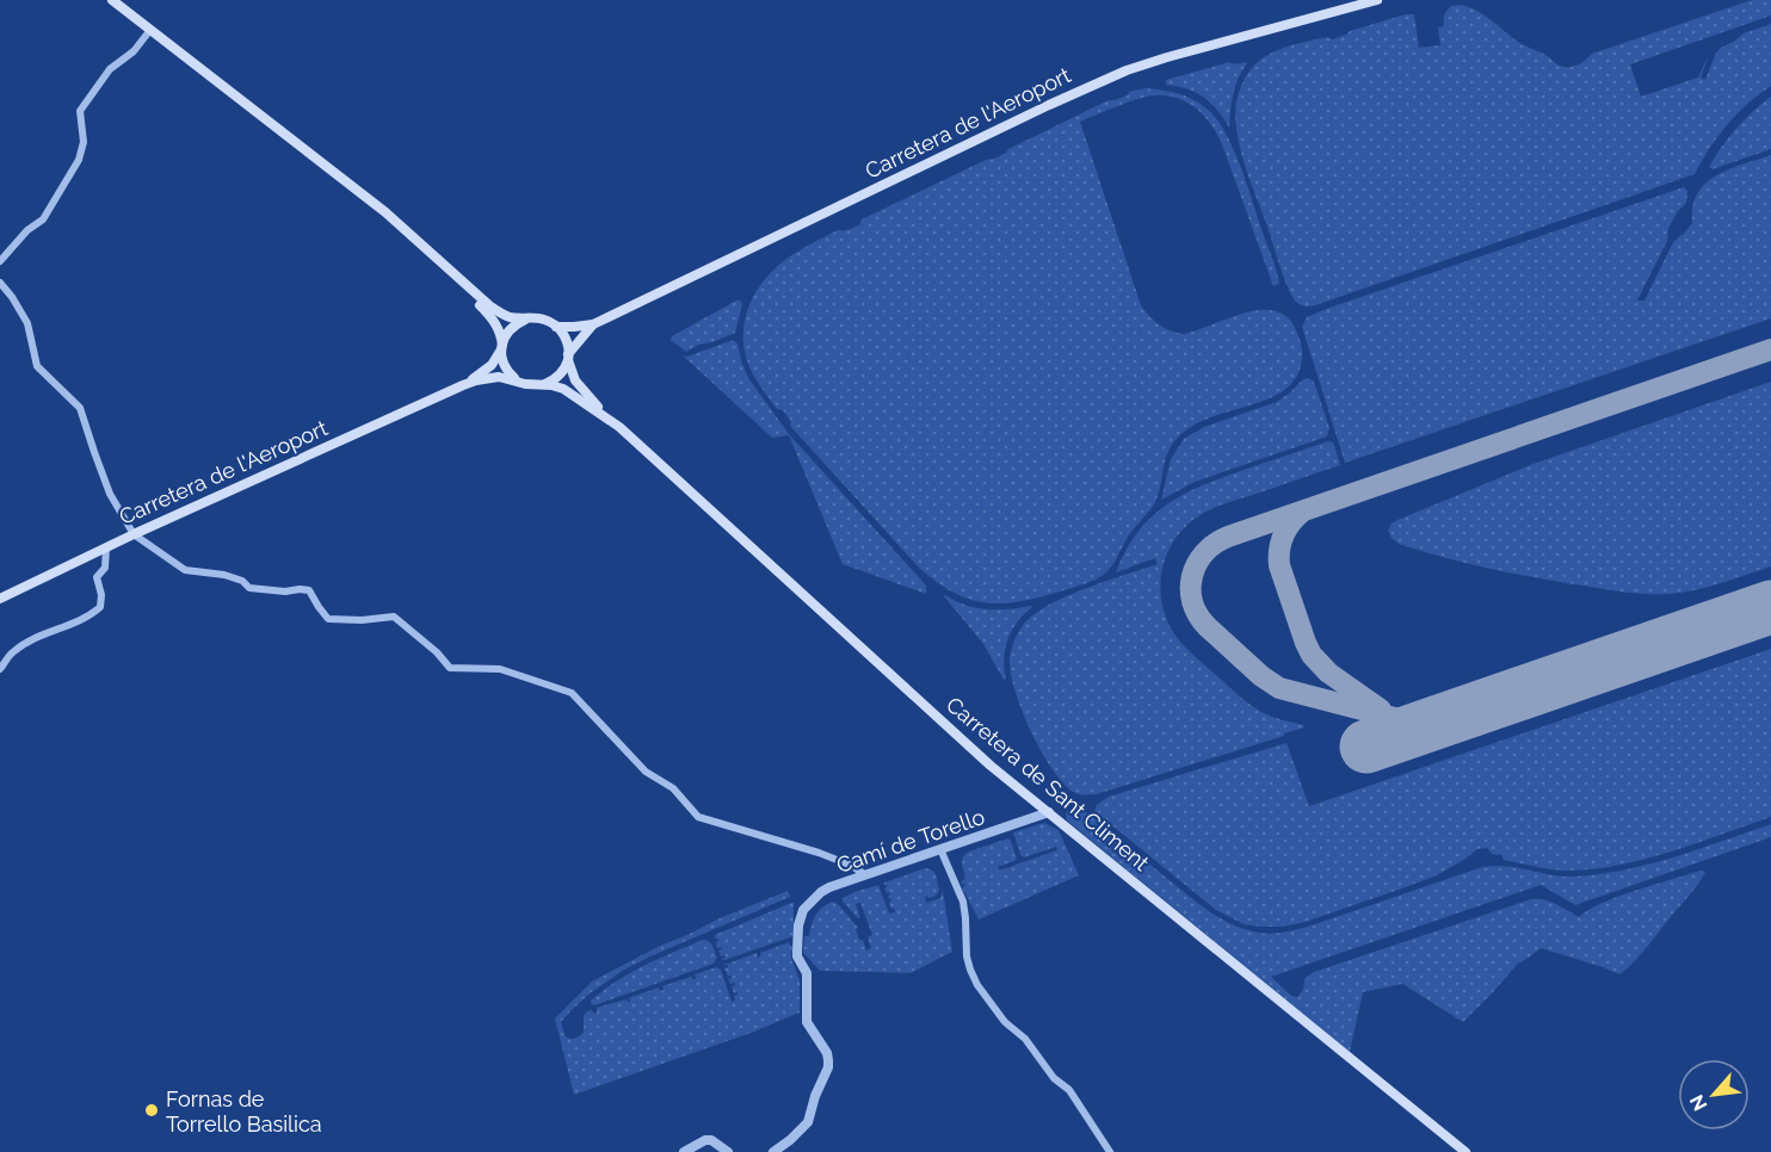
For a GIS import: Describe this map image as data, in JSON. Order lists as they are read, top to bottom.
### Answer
{
  "streets": {
    "main road": ["Carretera de l'Aeroport", "Carretera de Sant Climent"],
    "street": ["Camí de Torello"]
  },
  "crossings": [
    ["Carretera de Sant Climent", "Camí de Torello"]
  ],
  "places": ["Fornas de Torrello Basilica"],
  "north": "bottom left"
}
